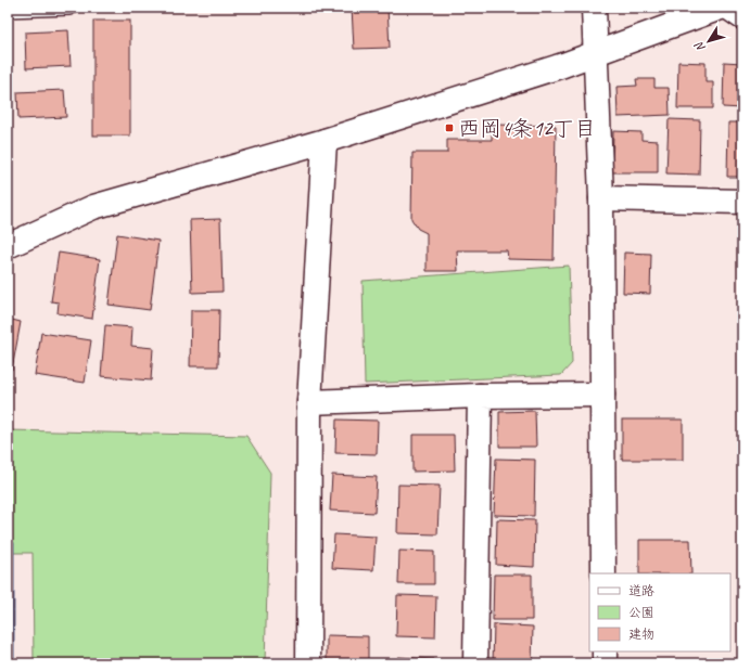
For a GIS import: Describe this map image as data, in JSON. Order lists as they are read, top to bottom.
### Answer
{
  "places": {
    "transit": ["西岡4条12丁目"]
  },
  "legend": ["道路", "公園", "建物"],
  "north": "bottom left"
}
